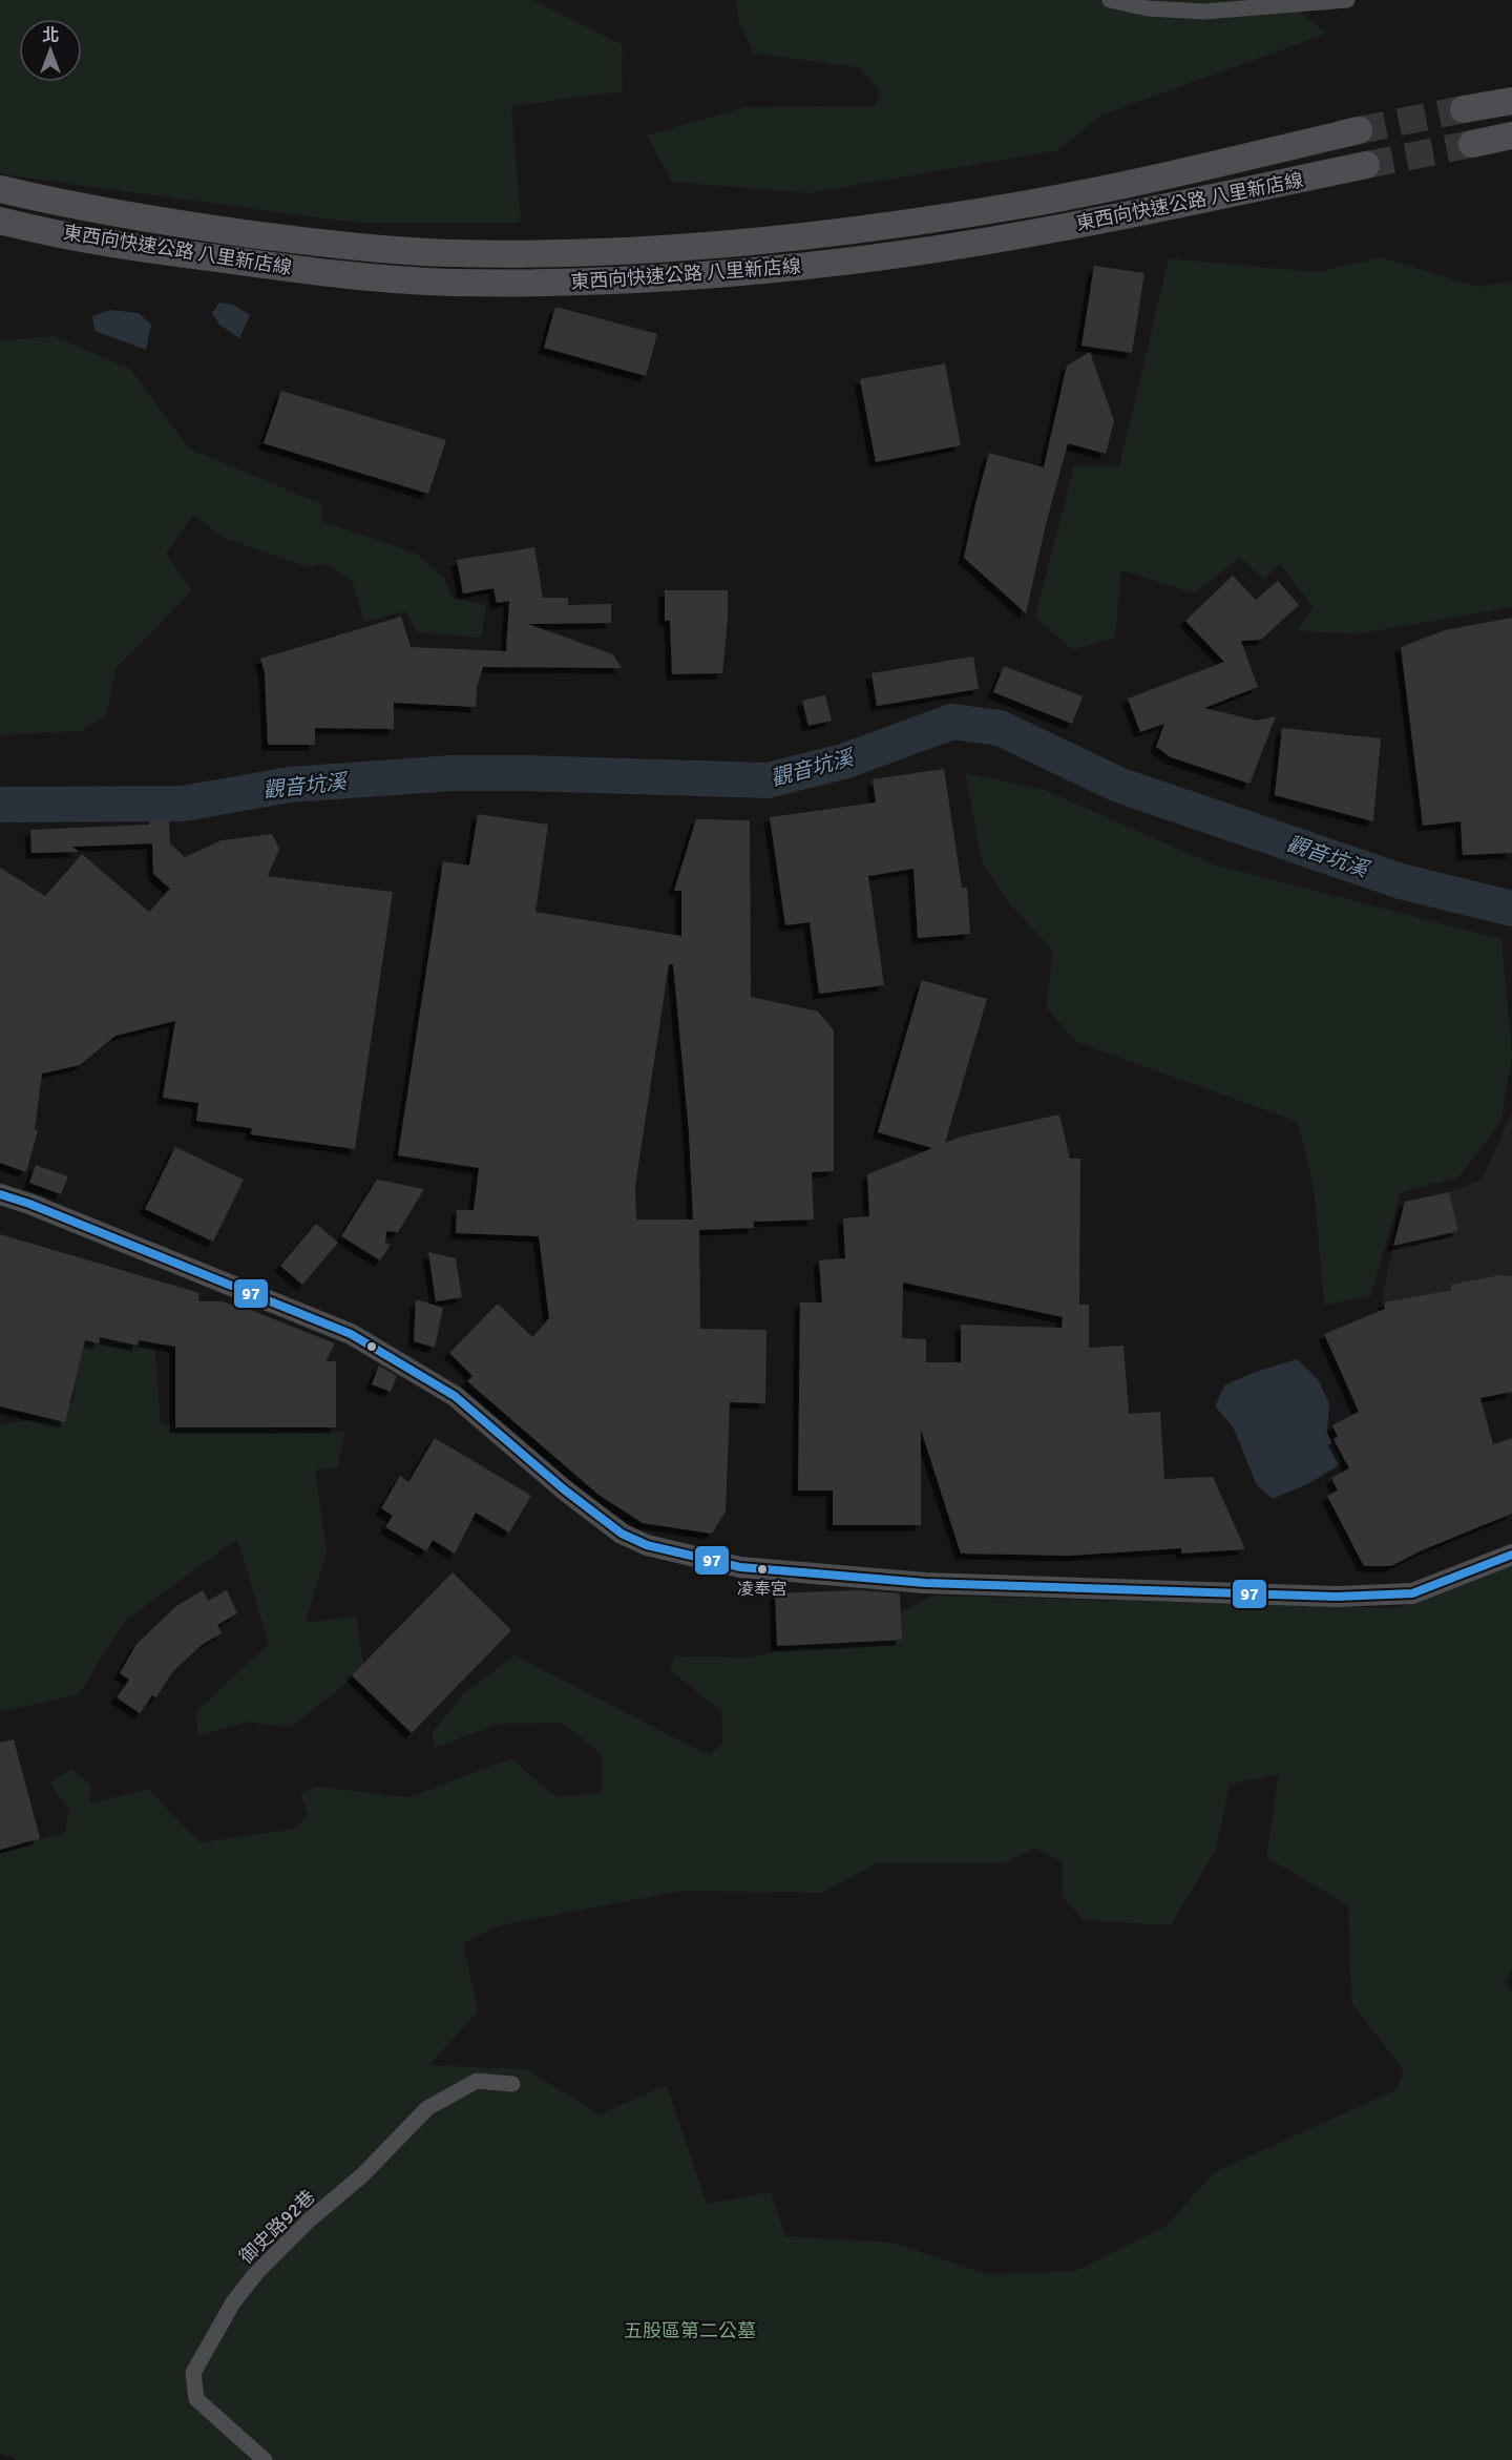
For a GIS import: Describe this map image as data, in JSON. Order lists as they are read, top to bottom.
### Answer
{
  "streets": {
    "highway": ["東西向快速公路 八里新店線"],
    "street": ["御史路92巷"]
  },
  "water": ["觀音坑溪"],
  "parks": ["五股區第二公墓"],
  "places": ["凌奉宮"],
  "lines": ["transit line 97"],
  "north": "top"
}
